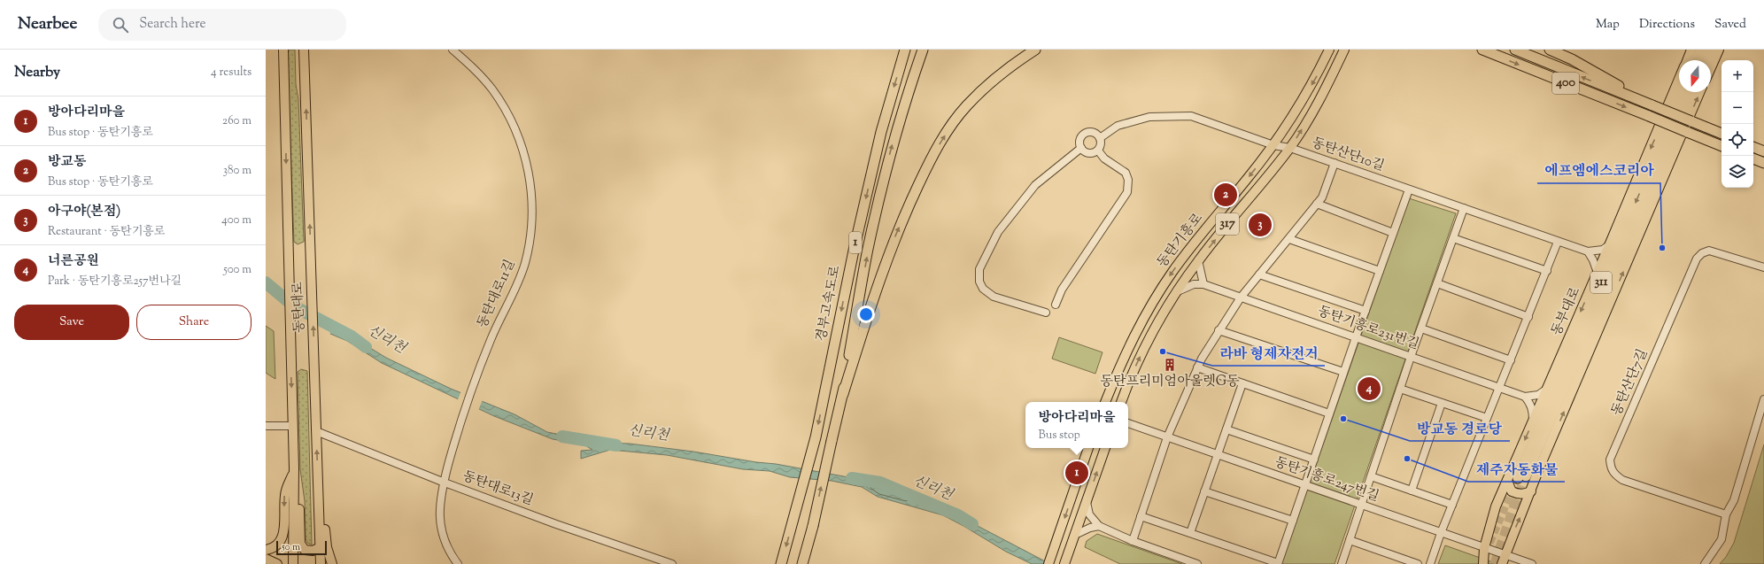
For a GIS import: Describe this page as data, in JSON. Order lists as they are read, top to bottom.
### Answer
{
  "streets": {
    "highway": [
      "400",
      "1",
      "311",
      "경부고속도로",
      "동부대로"
    ],
    "main road": ["317", "동탄기흥로", "동탄대로"],
    "street": [
      "동탄산단10길",
      "동탄대로11길",
      "동탄기흥로231번길",
      "동탄산단7길",
      "동탄기흥로247번길",
      "동탄대로13길"
    ]
  },
  "crossings": [
    ["동탄산단10길", "동탄기흥로"],
    ["동탄대로11길", "동탄대로13길"],
    ["동탄대로", "동탄대로13길"],
    ["동부대로", "동탄기흥로247번길"]
  ],
  "water": ["신리천"],
  "places": {
    "other": [
      "에프엠에스코리아",
      "라바 형제자전거",
      "방교동 경로당",
      "제주자동화물"
    ],
    "building": ["동탄프리미엄아울렛G동"]
  },
  "scale_bar": "50 m",
  "north": "bottom",
  "page": {
    "header": "Nearbee",
    "search": "Search here",
    "nav": ["Map", "Directions", "Saved"],
    "heading": ["Nearby", "4 results"],
    "map_buttons": ["+", "−"],
    "list": [
      {
        "mark": "1",
        "name": "방아다리마을",
        "note": "Bus stop · 동탄기흥로",
        "value": "260 m"
      },
      {
        "mark": "2",
        "name": "방교동",
        "note": "Bus stop · 동탄기흥로",
        "value": "380 m"
      },
      {
        "mark": "3",
        "name": "아구야(본점)",
        "note": "Restaurant · 동탄기흥로",
        "value": "400 m"
      },
      {
        "mark": "4",
        "name": "너른공원",
        "note": "Park · 동탄기흥로257번나길",
        "value": "500 m"
      }
    ],
    "pins": [
      "2",
      "3",
      "4",
      "1"
    ],
    "buttons": ["Save", "Share"],
    "popup": ["방아다리마을", "Bus stop"],
    "scale": "50 m"
  }
}
